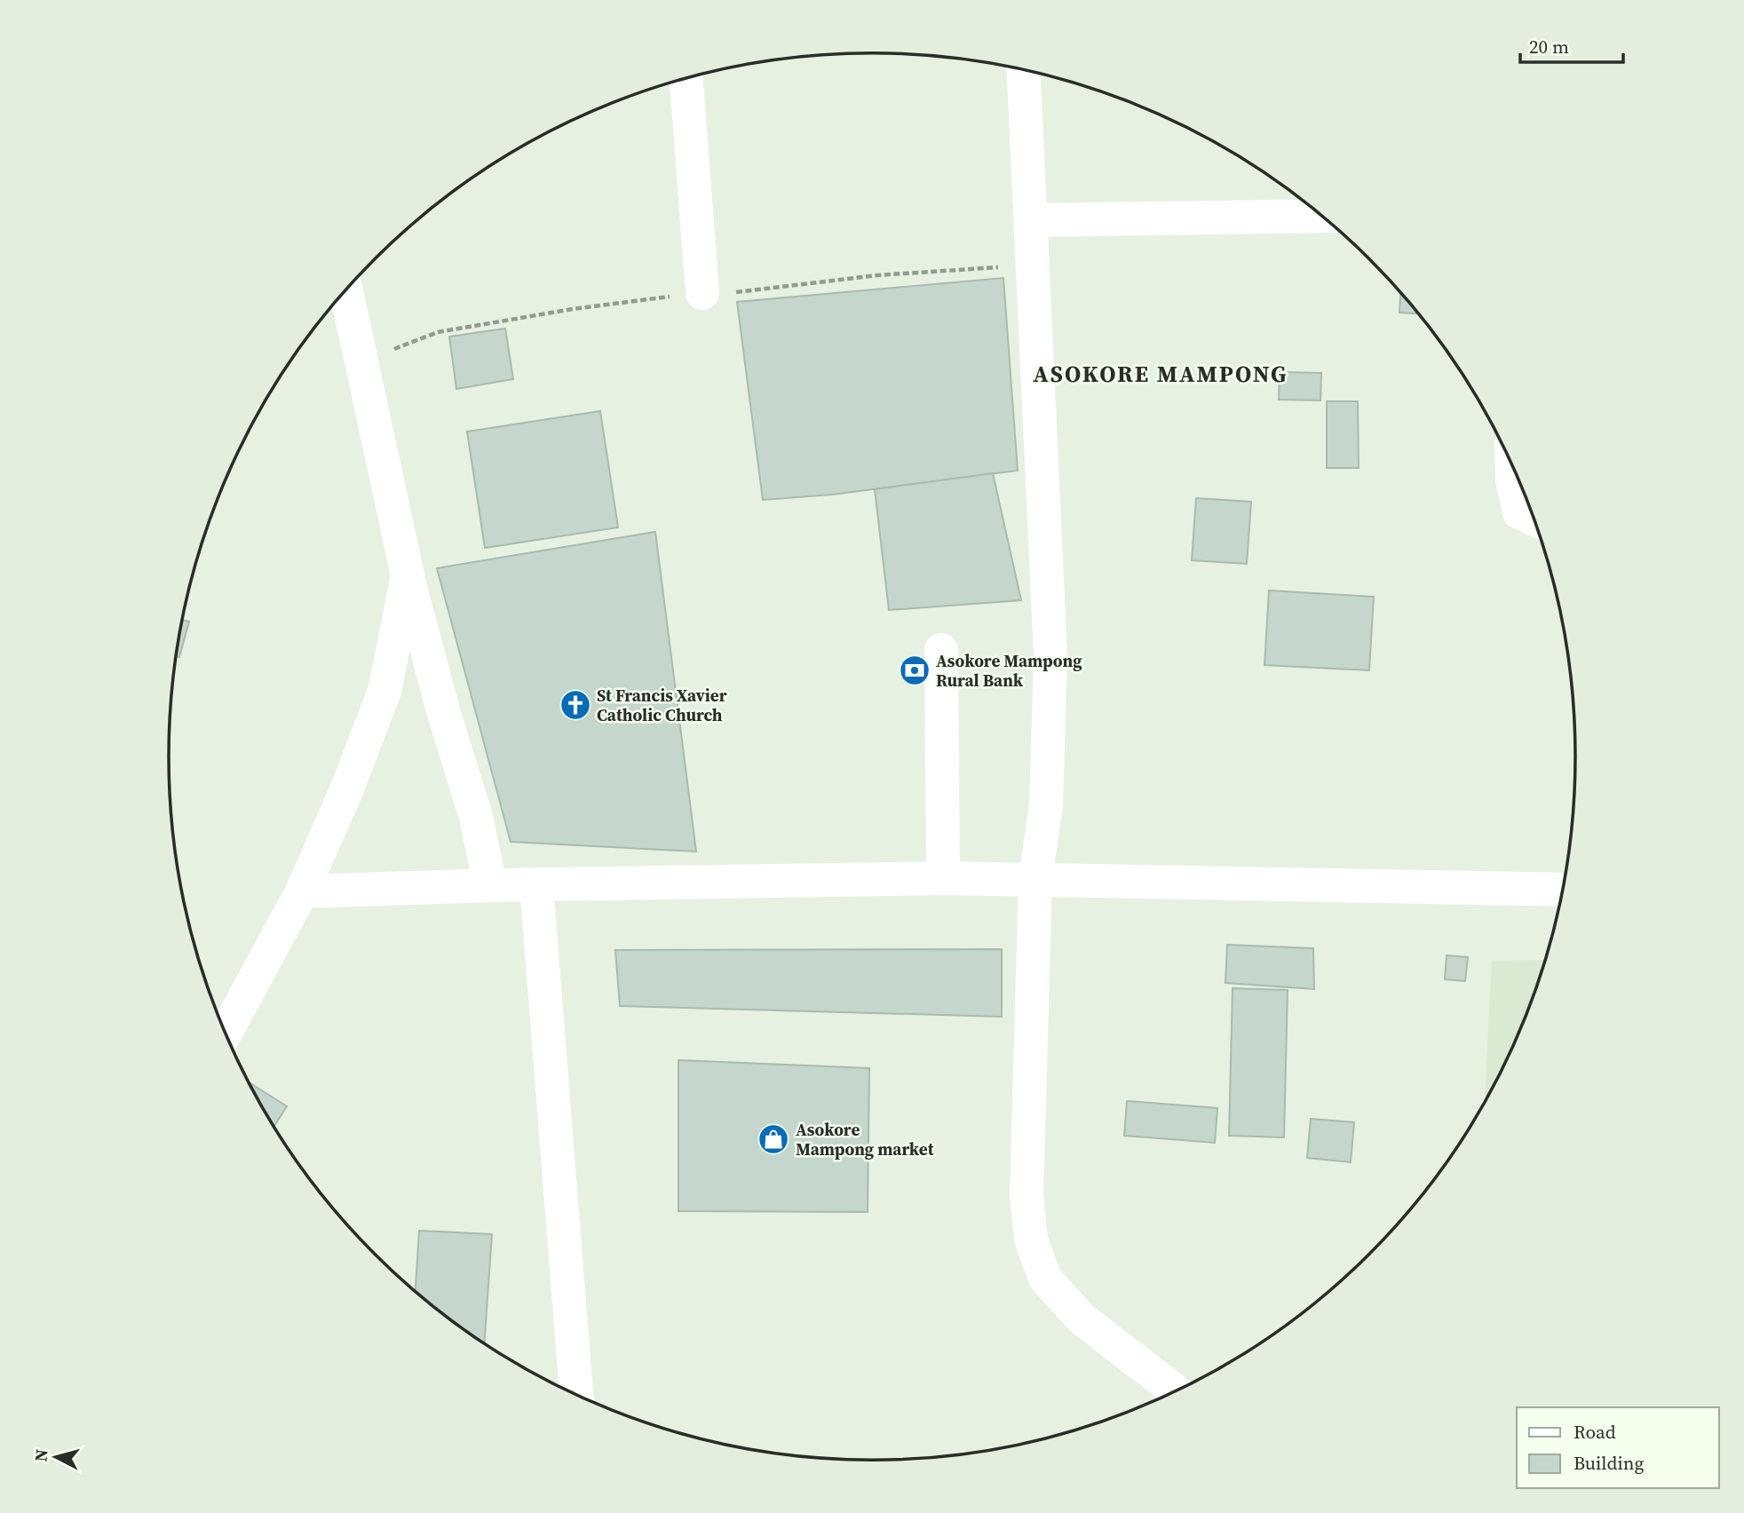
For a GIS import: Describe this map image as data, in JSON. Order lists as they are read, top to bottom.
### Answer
{
  "districts": ["ASOKORE MAMPONG"],
  "places": {
    "bank": ["Asokore Mampong Rural Bank"],
    "church": ["St Francis Xavier Catholic Church"],
    "shop": ["Asokore Mampong market"]
  },
  "legend": ["Road", "Building"],
  "scale_bar": "20 m",
  "north": "left"
}
